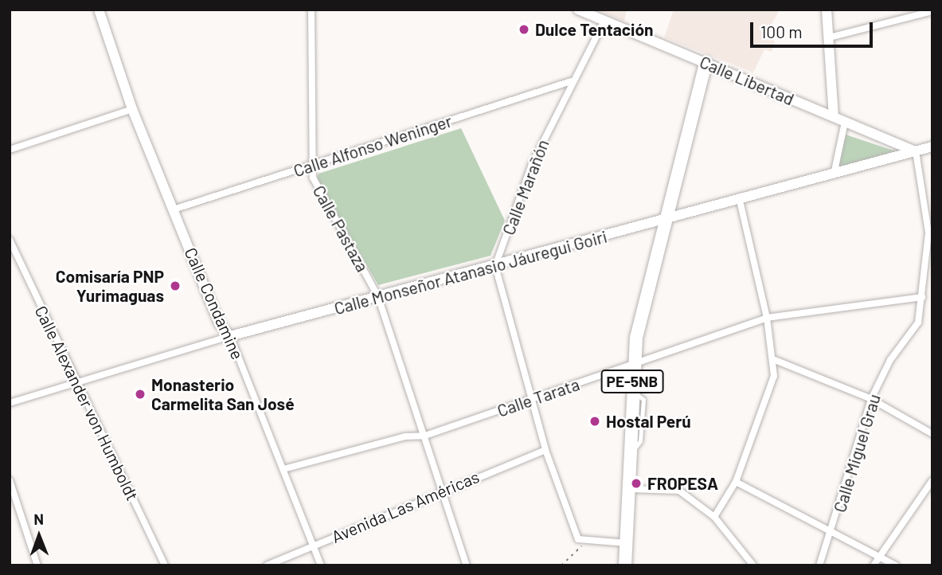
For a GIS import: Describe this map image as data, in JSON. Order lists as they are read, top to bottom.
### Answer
{
  "streets": {
    "highway": ["PE-5NB"],
    "street": [
      "Calle Libertad",
      "Calle Alfonso Weninger",
      "Calle Marañón",
      "Calle Pastaza",
      "Calle Monseñor Atanasio Jáuregui Goiri",
      "Calle Condamine",
      "Calle Tarata",
      "Calle Alexander von Humboldt",
      "Calle Miguel Grau",
      "Avenida Las Américas"
    ]
  },
  "crossings": [
    ["Calle Libertad", "Calle Marañón"],
    ["Calle Libertad", "Calle Monseñor Atanasio Jáuregui Goiri"],
    ["Calle Libertad", "PE-5NB"],
    ["Calle Libertad", "Calle Miguel Grau"],
    ["Calle Alfonso Weninger", "Calle Marañón"],
    ["Calle Alfonso Weninger", "Calle Pastaza"],
    ["Calle Alfonso Weninger", "Calle Condamine"],
    ["Calle Marañón", "Calle Monseñor Atanasio Jáuregui Goiri"],
    ["Calle Pastaza", "Calle Monseñor Atanasio Jáuregui Goiri"],
    ["Calle Pastaza", "Calle Tarata"],
    ["Calle Pastaza", "Avenida Las Américas"],
    ["Calle Monseñor Atanasio Jáuregui Goiri", "Calle Condamine"],
    ["Calle Monseñor Atanasio Jáuregui Goiri", "PE-5NB"],
    ["Calle Monseñor Atanasio Jáuregui Goiri", "Calle Alexander von Humboldt"],
    ["Calle Monseñor Atanasio Jáuregui Goiri", "Calle Miguel Grau"],
    ["Calle Condamine", "Calle Tarata"],
    ["Calle Condamine", "Avenida Las Américas"],
    ["PE-5NB", "Calle Tarata"],
    ["Calle Tarata", "Calle Miguel Grau"]
  ],
  "places": [
    "Dulce Tentación",
    "Comisaría PNP Yurimaguas",
    "Monasterio Carmelita San José",
    "Hostal Perú",
    "FROPESA"
  ],
  "scale_bar": "100 m",
  "north": "top"
}
